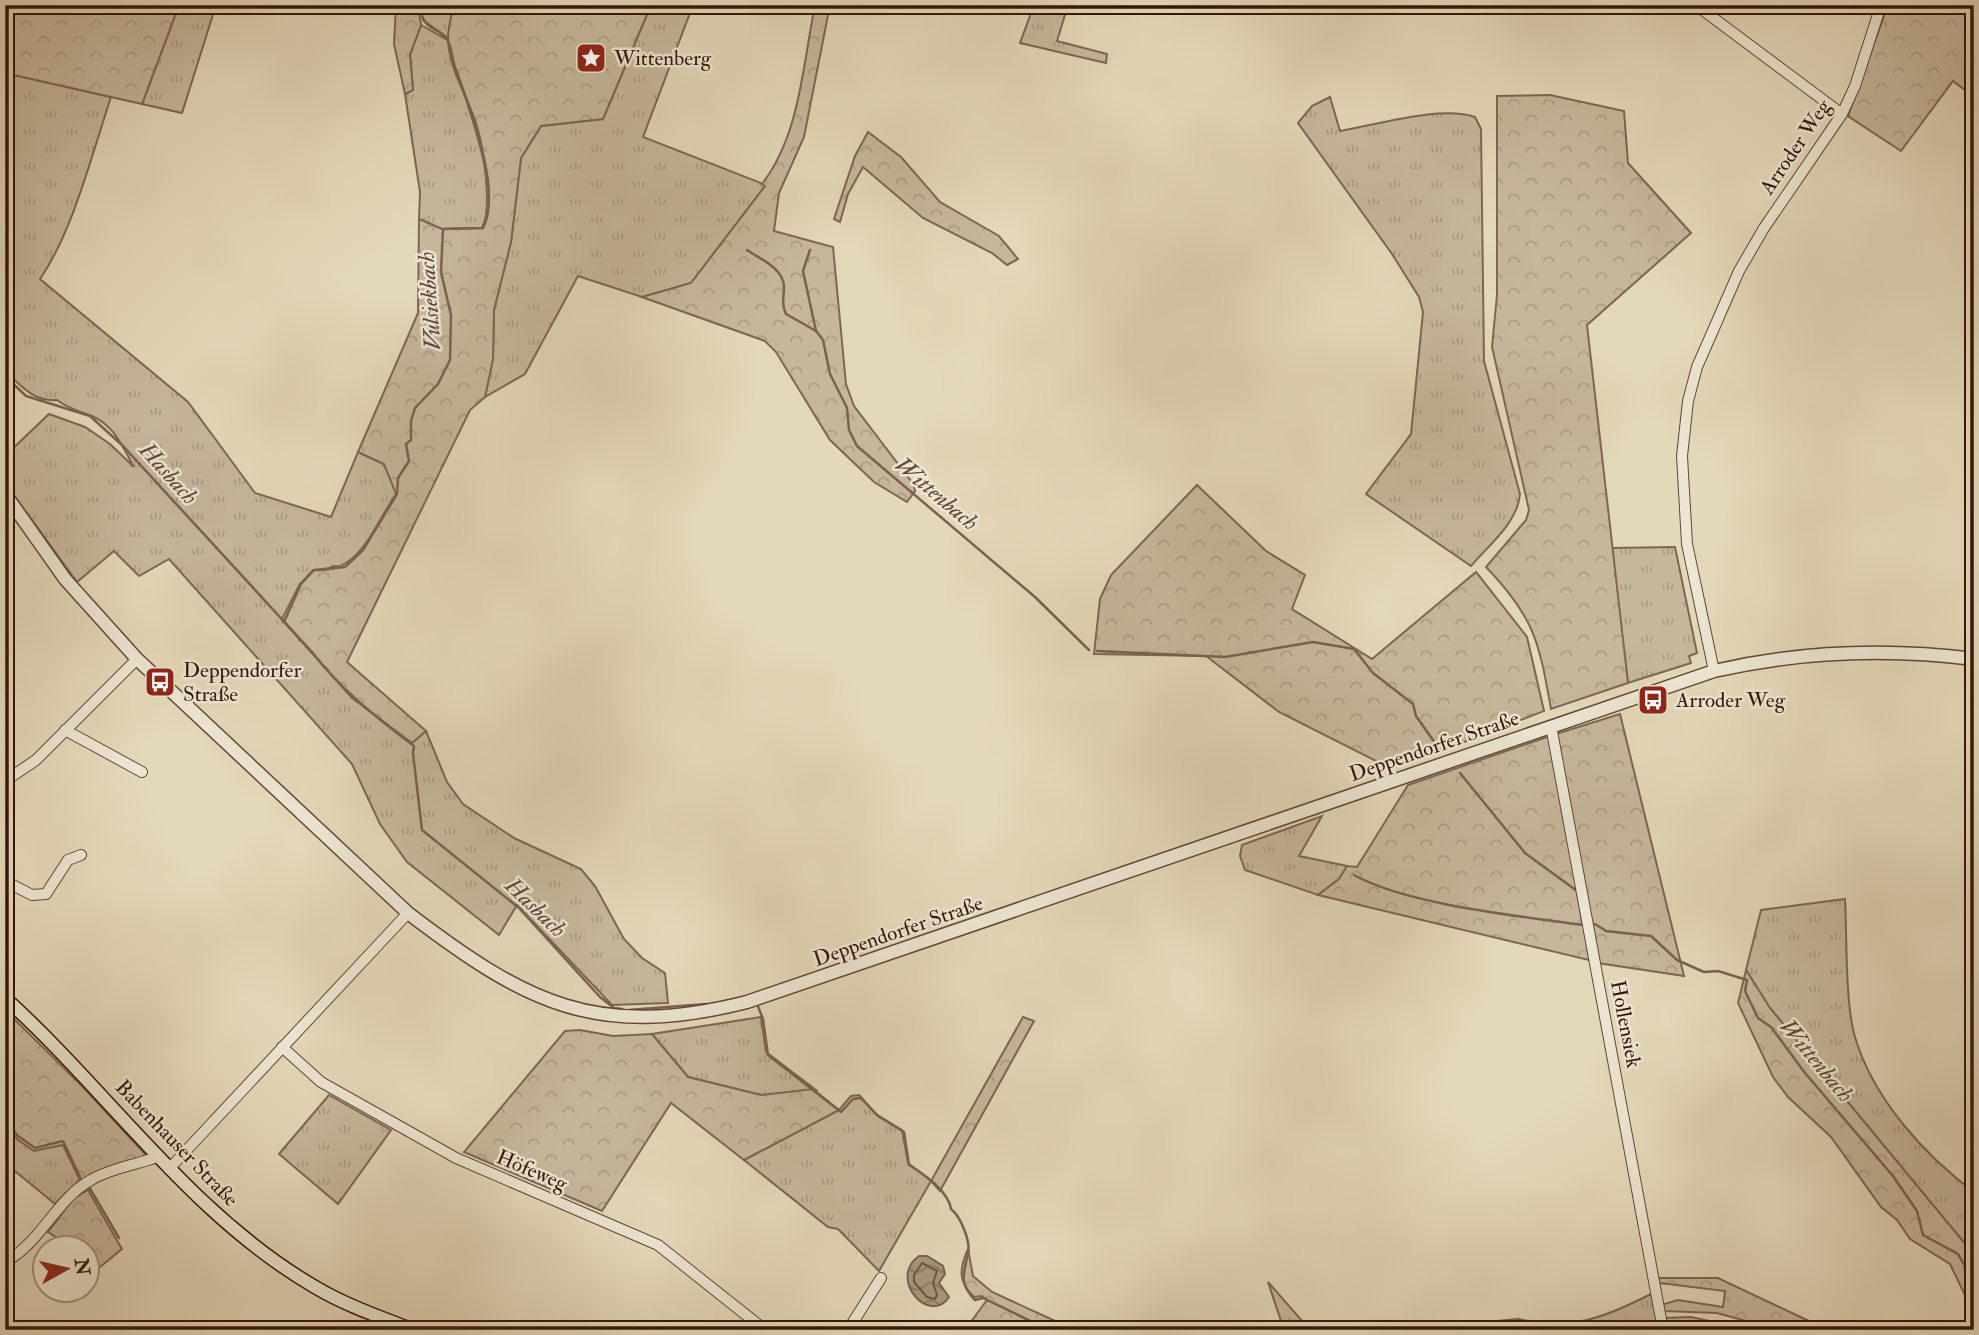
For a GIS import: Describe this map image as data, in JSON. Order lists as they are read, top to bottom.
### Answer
{
  "streets": {
    "street": [
      "Arroder Weg",
      "Deppendorfer Straße",
      "Hollensiek",
      "Babenhauser Straße",
      "Höfeweg"
    ]
  },
  "crossings": [
    ["Arroder Weg", "Deppendorfer Straße"],
    ["Deppendorfer Straße", "Hollensiek"]
  ],
  "water": ["Vulsiekbach", "Hasbach", "Wittenbach"],
  "places": {
    "place": ["Wittenberg"],
    "bus stop": ["Deppendorfer Straße", "Arroder Weg"]
  },
  "north": "right"
}
